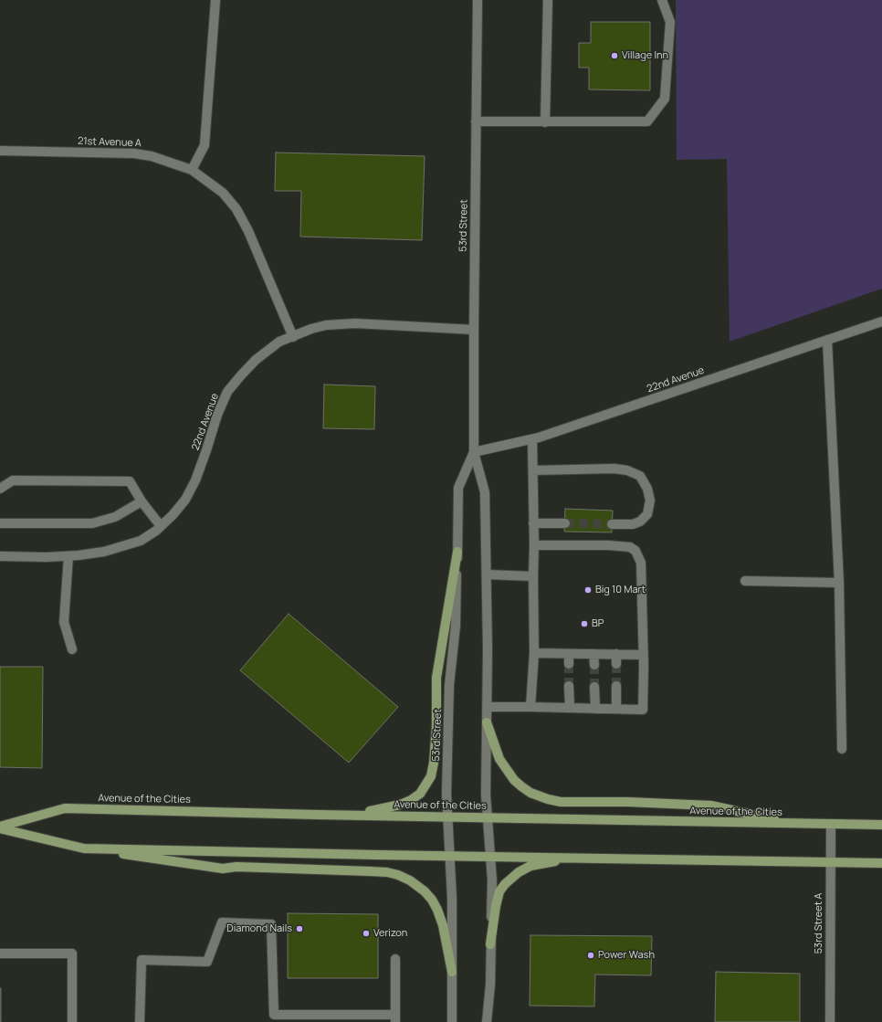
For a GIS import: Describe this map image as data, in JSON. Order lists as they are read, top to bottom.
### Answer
{
  "streets": {
    "main road": ["Avenue of the Cities"],
    "street": [
      "21st Avenue A",
      "53rd Street",
      "22nd Avenue",
      "53rd Street A"
    ]
  },
  "crossings": [
    ["21st Avenue A", "22nd Avenue"],
    ["53rd Street", "22nd Avenue"],
    ["53rd Street", "Avenue of the Cities"],
    ["Avenue of the Cities", "53rd Street A"]
  ],
  "places": [
    "Village Inn",
    "Big 10 Mart",
    "BP",
    "Diamond Nails",
    "Verizon",
    "Power Wash"
  ]
}
